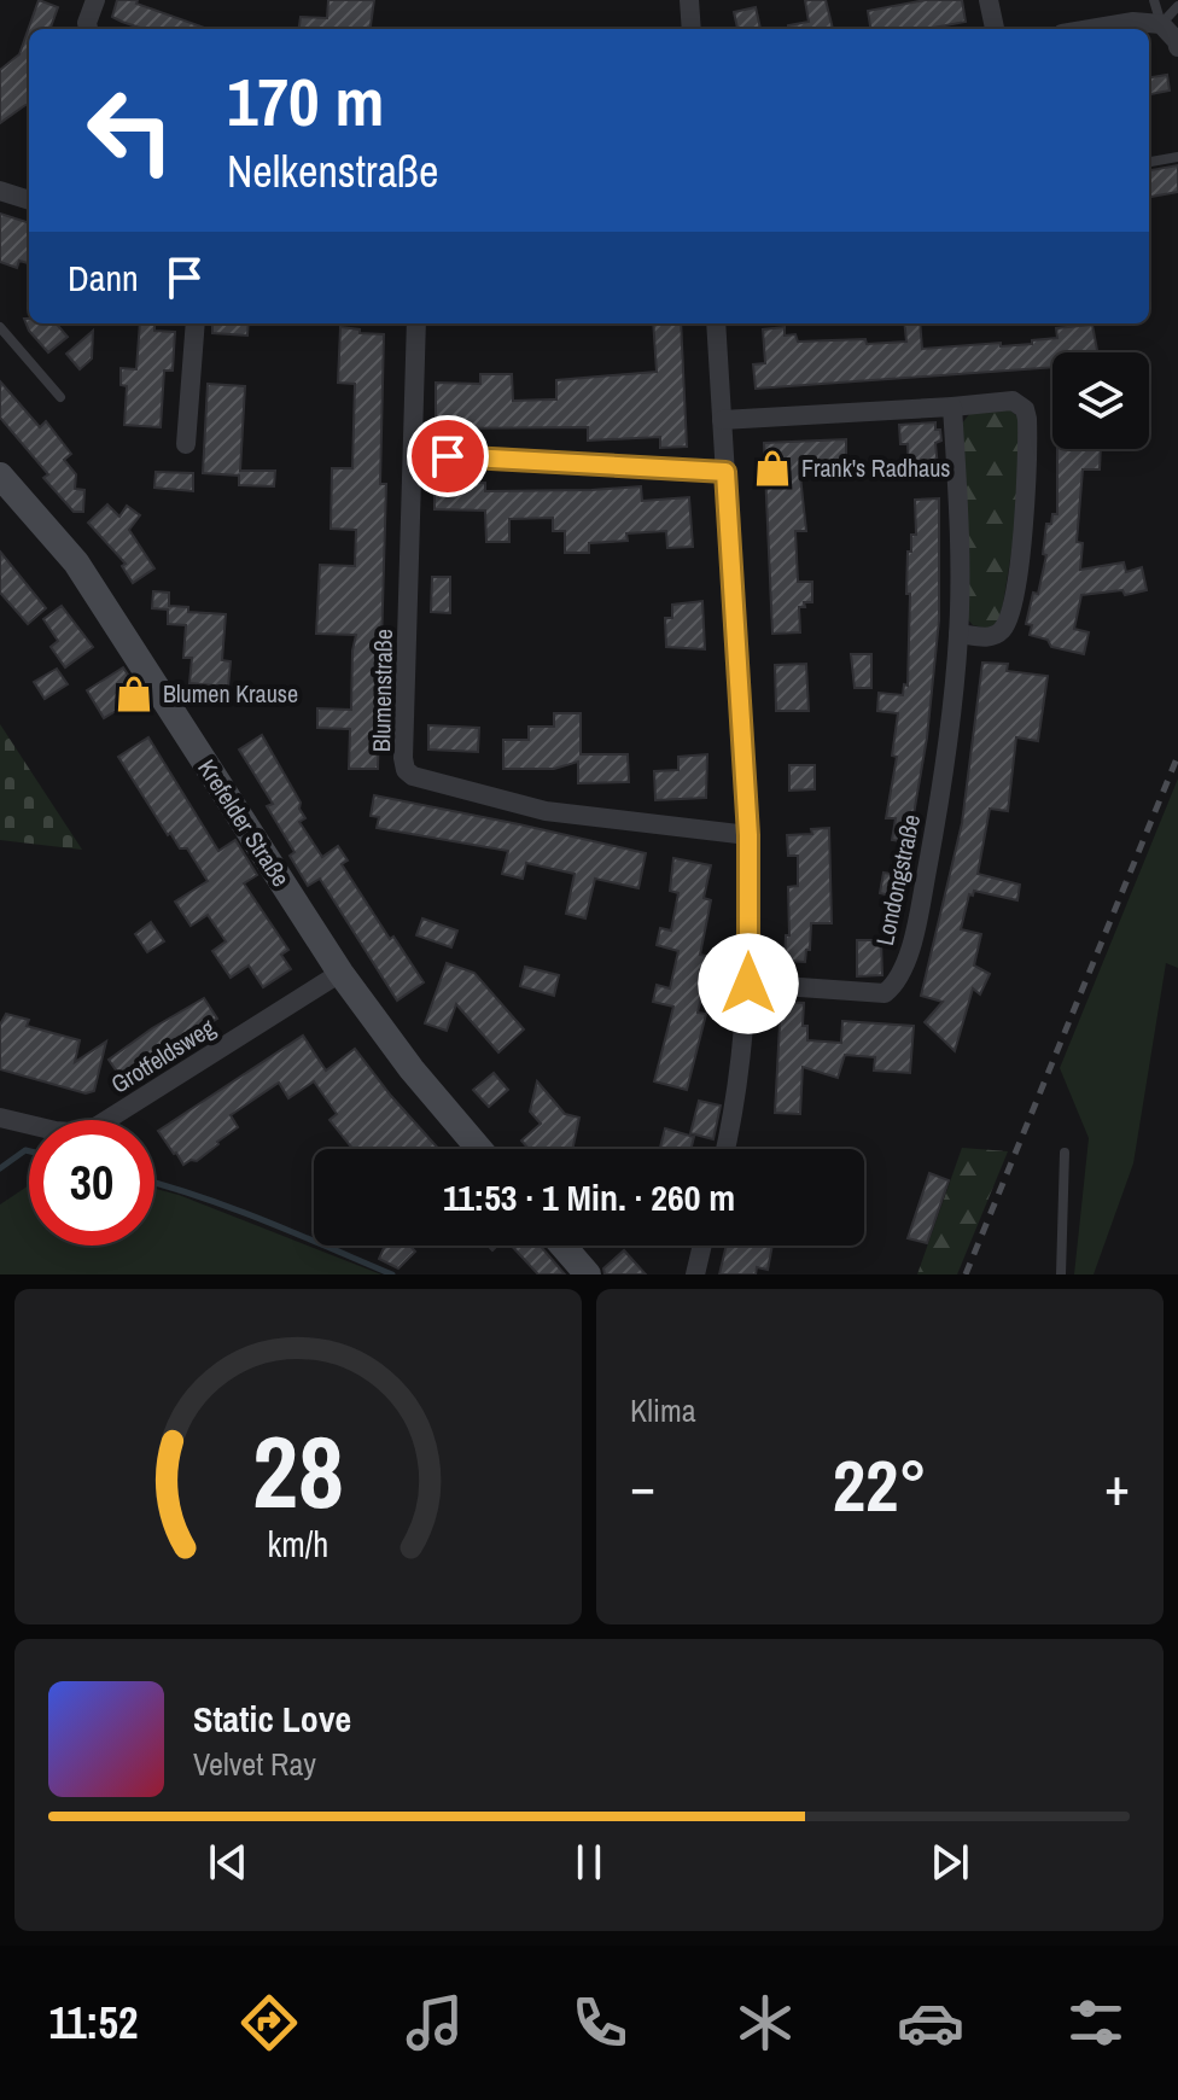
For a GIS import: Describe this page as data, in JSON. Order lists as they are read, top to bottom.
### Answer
{
  "streets": {
    "main road": ["Krefelder Straße"],
    "street": ["Blumenstraße", "Londongstraße", "Grotfeldsweg"]
  },
  "crossings": [
    ["Krefelder Straße", "Grotfeldsweg"]
  ],
  "places": {
    "shop": ["Frank's Radhaus", "Blumen Krause"]
  },
  "page": {
    "turn": ["170 m", "Nelkenstraße"],
    "then": "Dann",
    "limit": "30",
    "trip": "11:53 · 1 Min. · 260 m",
    "tile": "Klima",
    "heat": ["−", "22°", "+"],
    "song": ["Static Love", "Velvet Ray"],
    "tabs": "11:52",
    "gauge": ["28", "km/h"]
  }
}
